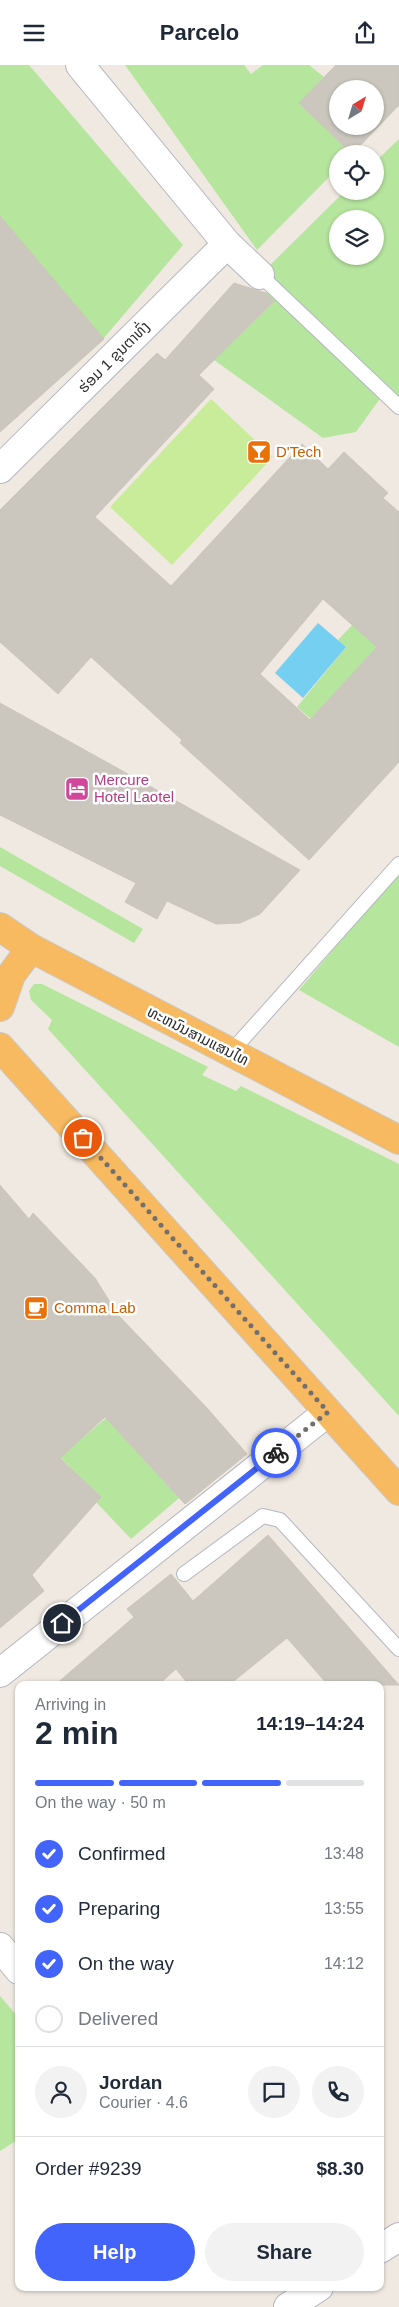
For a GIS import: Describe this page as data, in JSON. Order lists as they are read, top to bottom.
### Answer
{
  "streets": {
    "highway": ["ທະຫນົນສາມແສນໄທ"],
    "street": ["ຮ່ອມ 1 ຂູນຕາທົ່ງ"]
  },
  "places": {
    "bar": ["D'Tech"],
    "hotel": ["Mercure Hotel Laotel"],
    "cafe": ["Comma Lab"]
  },
  "north": "top right",
  "page": {
    "header": "Parcelo",
    "heading": ["2 min", "Arriving in", "14:19–14:24"],
    "panel": [
      "Jordan",
      "Courier · 4.6",
      "Order #9239",
      "$8.30"
    ],
    "bar": "On the way · 50 m",
    "list": [
      ["Confirmed", "13:48"],
      ["Preparing", "13:55"],
      ["On the way", "14:12"],
      "Delivered"
    ],
    "buttons": ["Help", "Share"]
  }
}
